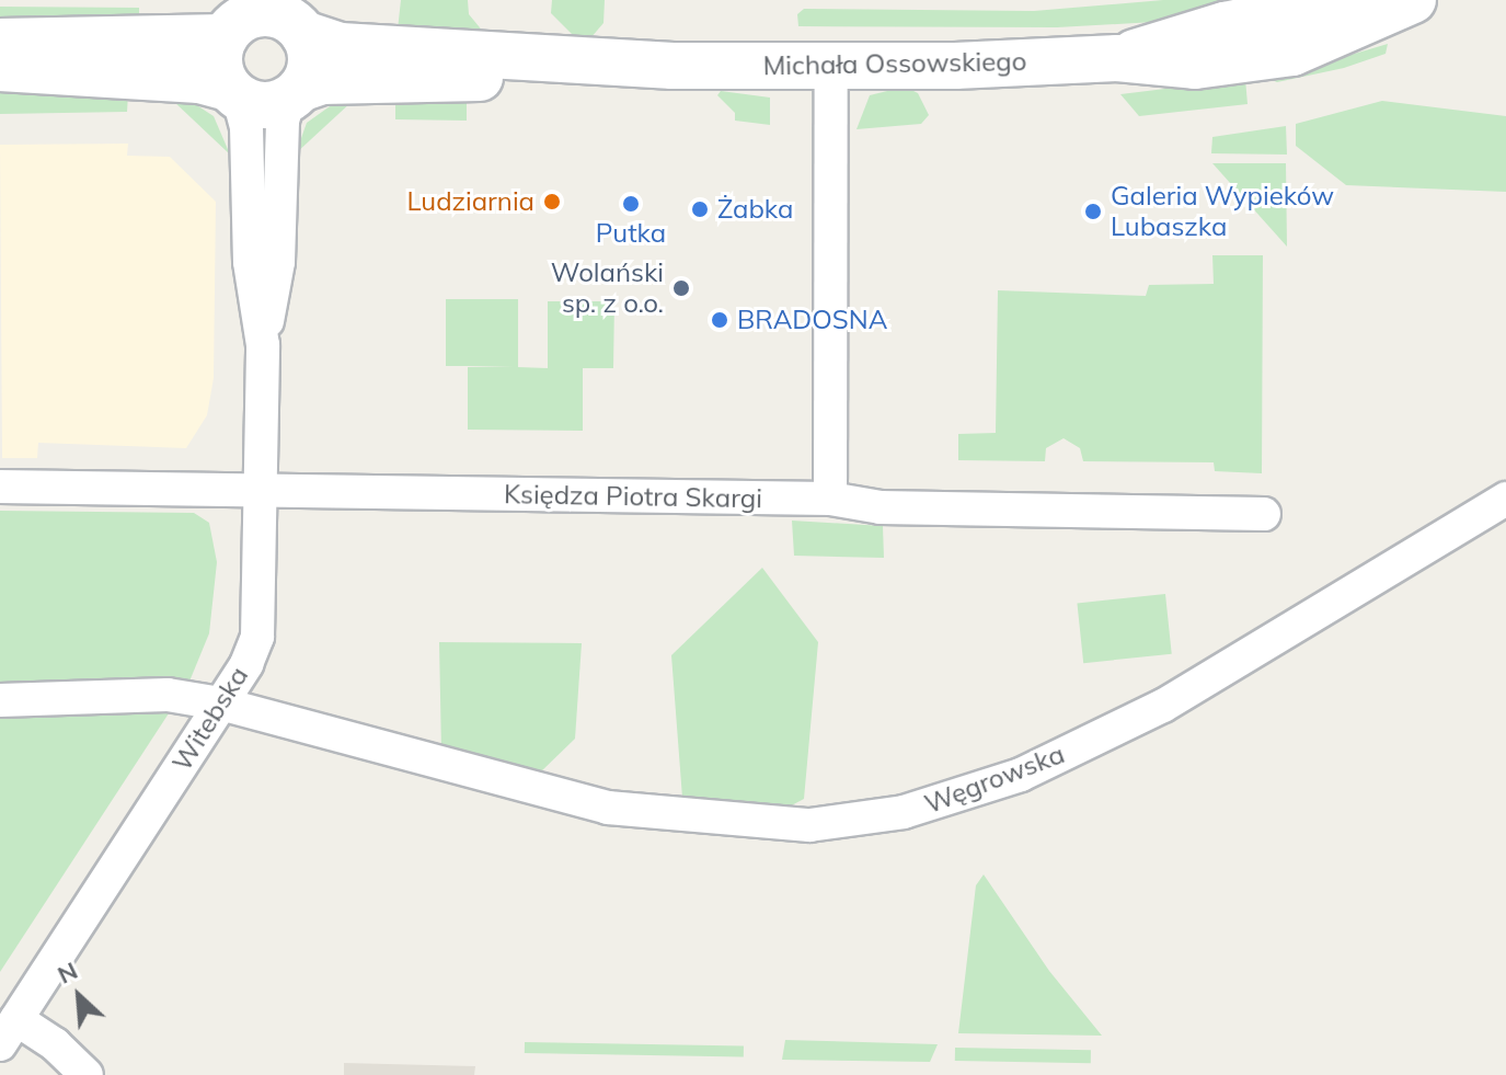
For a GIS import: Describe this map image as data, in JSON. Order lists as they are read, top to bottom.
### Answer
{
  "streets": {
    "street": [
      "Michała Ossowskiego",
      "Księdza Piotra Skargi",
      "Witebska",
      "Węgrowska"
    ]
  },
  "crossings": [
    ["Michała Ossowskiego", "Witebska"],
    ["Księdza Piotra Skargi", "Witebska"],
    ["Witebska", "Węgrowska"]
  ],
  "places": [
    "Ludziarnia",
    "Putka",
    "Żabka",
    "Galeria Wypieków Lubaszka",
    "Wolański sp. z o.o.",
    "BRADOSNA"
  ],
  "north": "top left"
}
